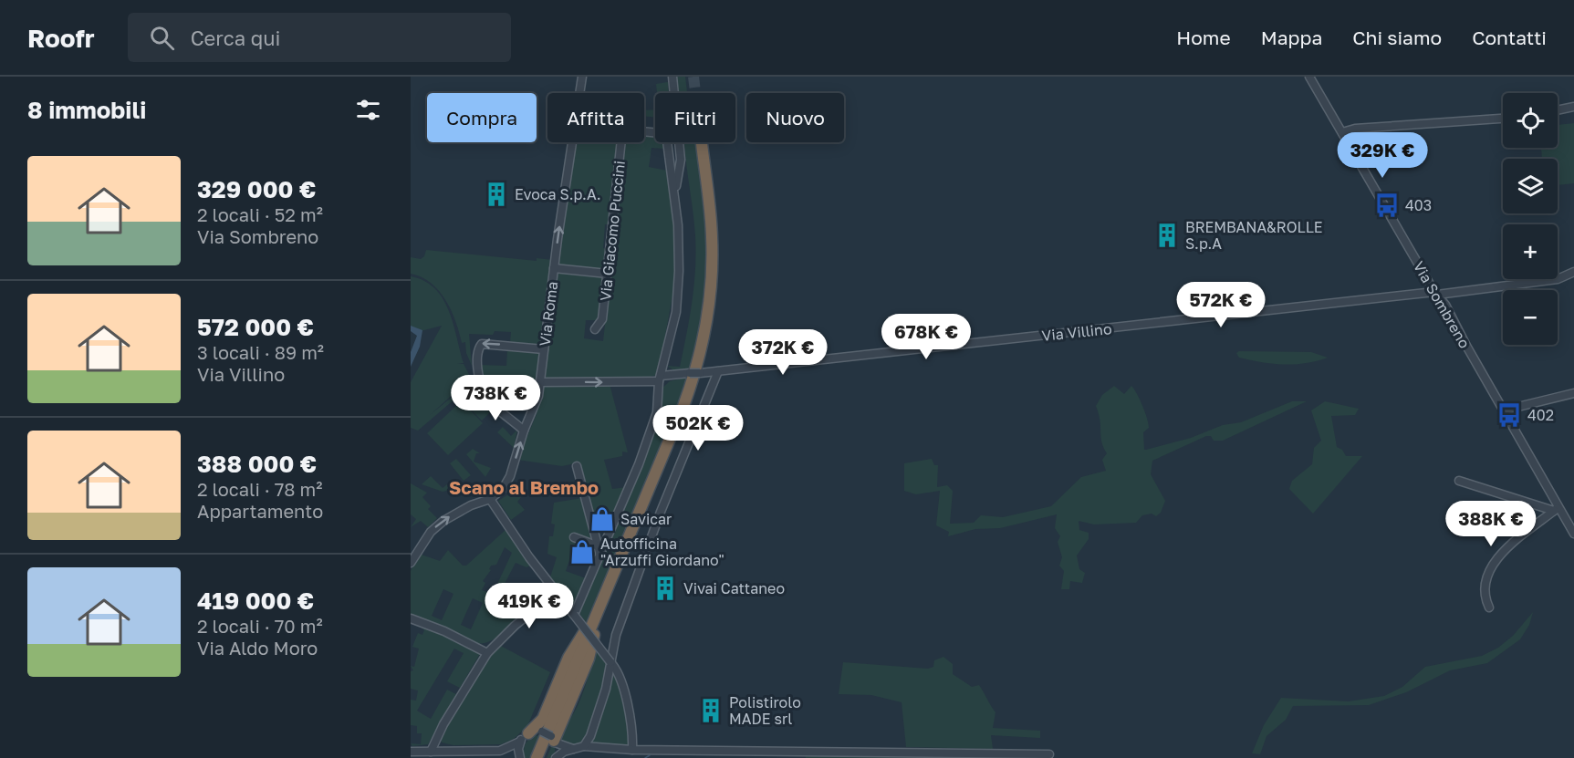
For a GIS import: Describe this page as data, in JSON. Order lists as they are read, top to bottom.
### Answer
{
  "streets": {
    "street": [
      "Via Giacomo Puccini",
      "Via Sombreno",
      "Via Roma",
      "Via Villino"
    ]
  },
  "crossings": [
    ["Via Sombreno", "Via Villino"],
    ["Via Roma", "Via Villino"]
  ],
  "one_way": ["Via Roma"],
  "districts": ["Scano al Brembo"],
  "places": {
    "building": [
      "Evoca S.p.A.",
      "BREMBANA&ROLLE S.p.A",
      "Vivai Cattaneo",
      "Polistirolo MADE srl"
    ],
    "bus stop": ["403", "402"],
    "shop": ["Savicar", "Autofficina \"Arzuffi Giordano\""]
  },
  "page": {
    "header": "Roofr",
    "search": "Cerca qui",
    "nav": [
      "Home",
      "Mappa",
      "Chi siamo",
      "Contatti"
    ],
    "heading": "8 immobili",
    "map_buttons": ["+", "−"],
    "chip": [
      "Compra",
      "Affitta",
      "Filtri",
      "Nuovo"
    ],
    "price": [
      "329K €",
      "572K €",
      "678K €",
      "372K €",
      "738K €",
      "502K €",
      "388K €",
      "419K €"
    ],
    "list": [
      {
        "name": "329 000 €",
        "note": "2 locali · 52 m² · Via Sombreno"
      },
      {
        "name": "572 000 €",
        "note": "3 locali · 89 m² · Via Villino"
      },
      {
        "name": "388 000 €",
        "note": "2 locali · 78 m² · Appartamento"
      },
      {
        "name": "419 000 €",
        "note": "2 locali · 70 m² · Via Aldo Moro"
      }
    ]
  }
}
